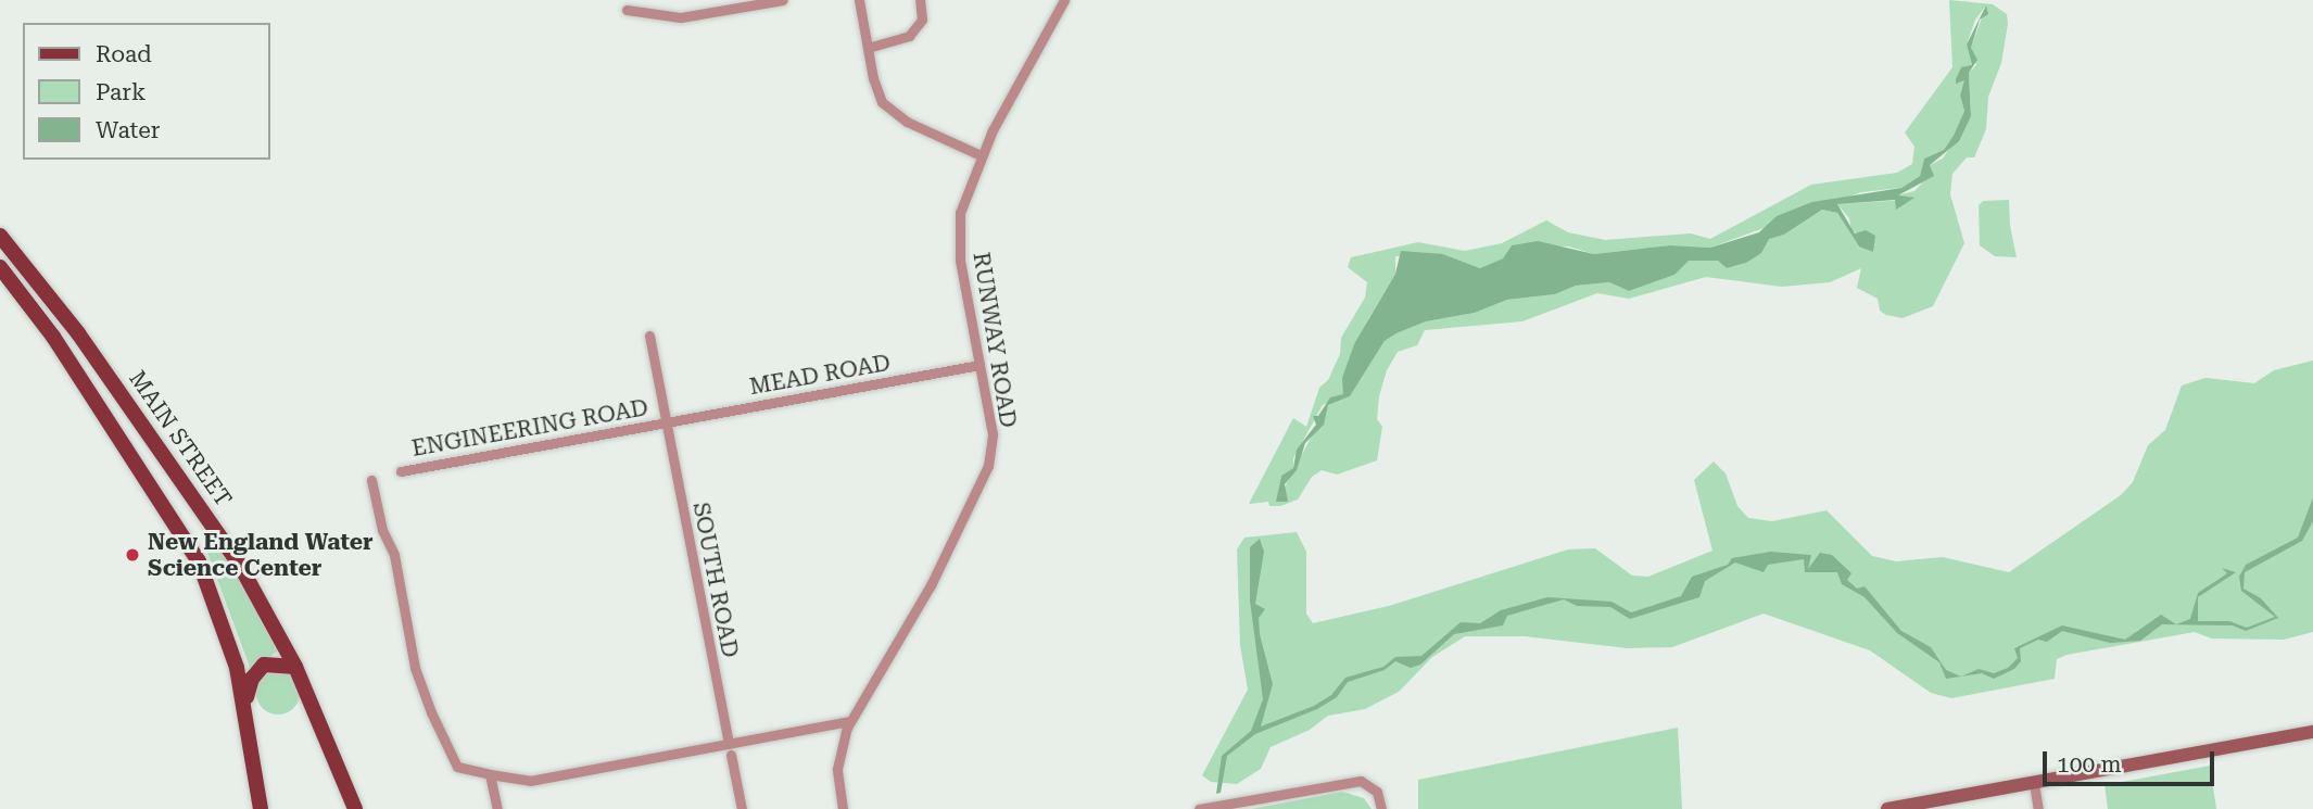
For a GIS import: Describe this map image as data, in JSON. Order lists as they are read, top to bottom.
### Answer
{
  "streets": {
    "main road": ["MAIN STREET"],
    "street": [
      "RUNWAY ROAD",
      "MEAD ROAD",
      "ENGINEERING ROAD",
      "SOUTH ROAD"
    ]
  },
  "crossings": [
    ["RUNWAY ROAD", "MEAD ROAD"],
    ["MEAD ROAD", "ENGINEERING ROAD"],
    ["MEAD ROAD", "SOUTH ROAD"],
    ["ENGINEERING ROAD", "SOUTH ROAD"]
  ],
  "places": ["New England Water Science Center"],
  "legend": ["Road", "Park", "Water"],
  "scale_bar": "100 m"
}
